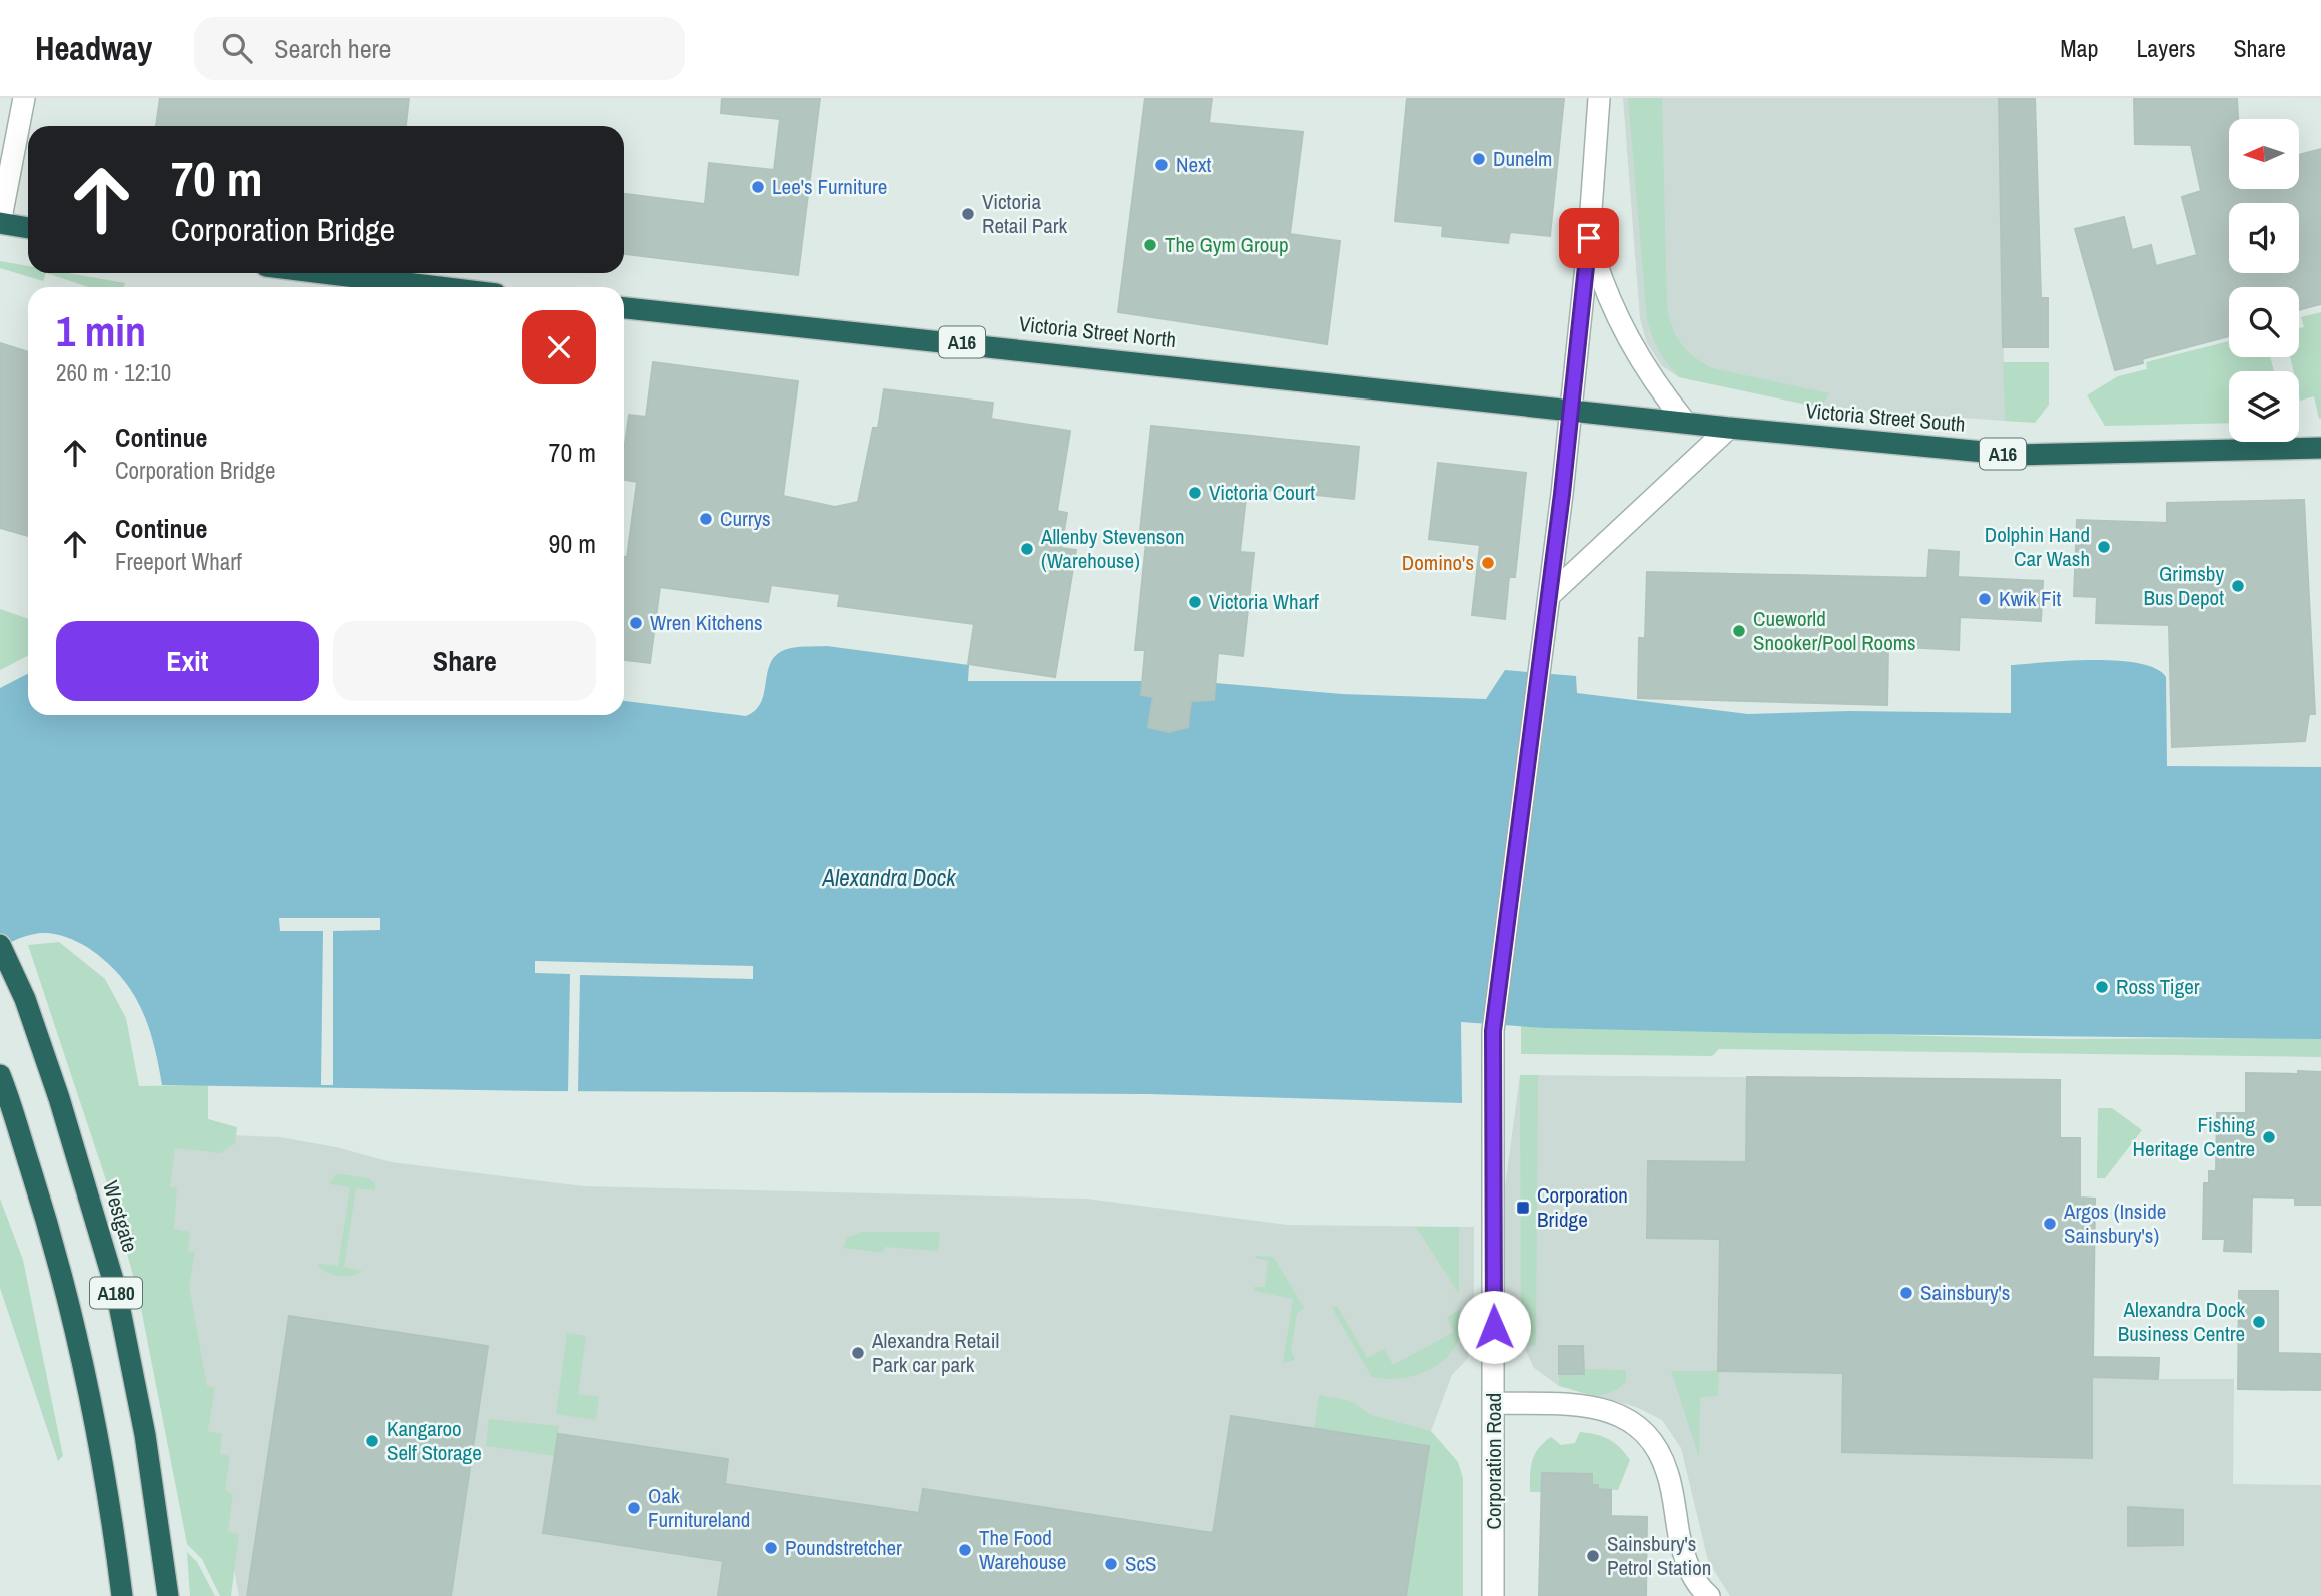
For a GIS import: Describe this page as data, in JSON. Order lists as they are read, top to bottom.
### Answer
{
  "streets": {
    "highway": [
      "Victoria Street North",
      "A16",
      "Victoria Street South",
      "Westgate",
      "A180"
    ],
    "street": ["Corporation Road"]
  },
  "crossings": [
    ["Victoria Street North", "Victoria Street South"]
  ],
  "water": ["Alexandra Dock"],
  "places": {
    "other": [
      "Dunelm",
      "Next",
      "Lee's Furniture",
      "Victoria Retail Park",
      "The Gym Group",
      "Victoria Court",
      "Currys",
      "Dolphin Hand Car Wash",
      "Allenby Stevenson (Warehouse)",
      "Domino's",
      "Grimsby Bus Depot",
      "Kwik Fit",
      "Victoria Wharf",
      "Wren Kitchens",
      "Cueworld Snooker/Pool Rooms",
      "Ross Tiger",
      "Fishing Heritage Centre",
      "Argos (Inside Sainsbury's)",
      "Sainsbury's",
      "Alexandra Dock Business Centre",
      "Alexandra Retail Park car park",
      "Kangaroo Self Storage",
      "Oak Furnitureland",
      "Poundstretcher",
      "The Food Warehouse",
      "Sainsbury's Petrol Station",
      "ScS"
    ],
    "transit": ["Corporation Bridge"]
  },
  "north": "left",
  "page": {
    "header": "Headway",
    "search": "Search here",
    "nav": ["Map", "Layers", "Share"],
    "turn": ["70 m", "Corporation Bridge"],
    "heading": ["1 min", "260 m · 12:10"],
    "list": [
      {
        "name": "Continue",
        "note": "Corporation Bridge",
        "value": "70 m"
      },
      {
        "name": "Continue",
        "note": "Freeport Wharf",
        "value": "90 m"
      }
    ],
    "buttons": ["Exit", "Share"]
  }
}
